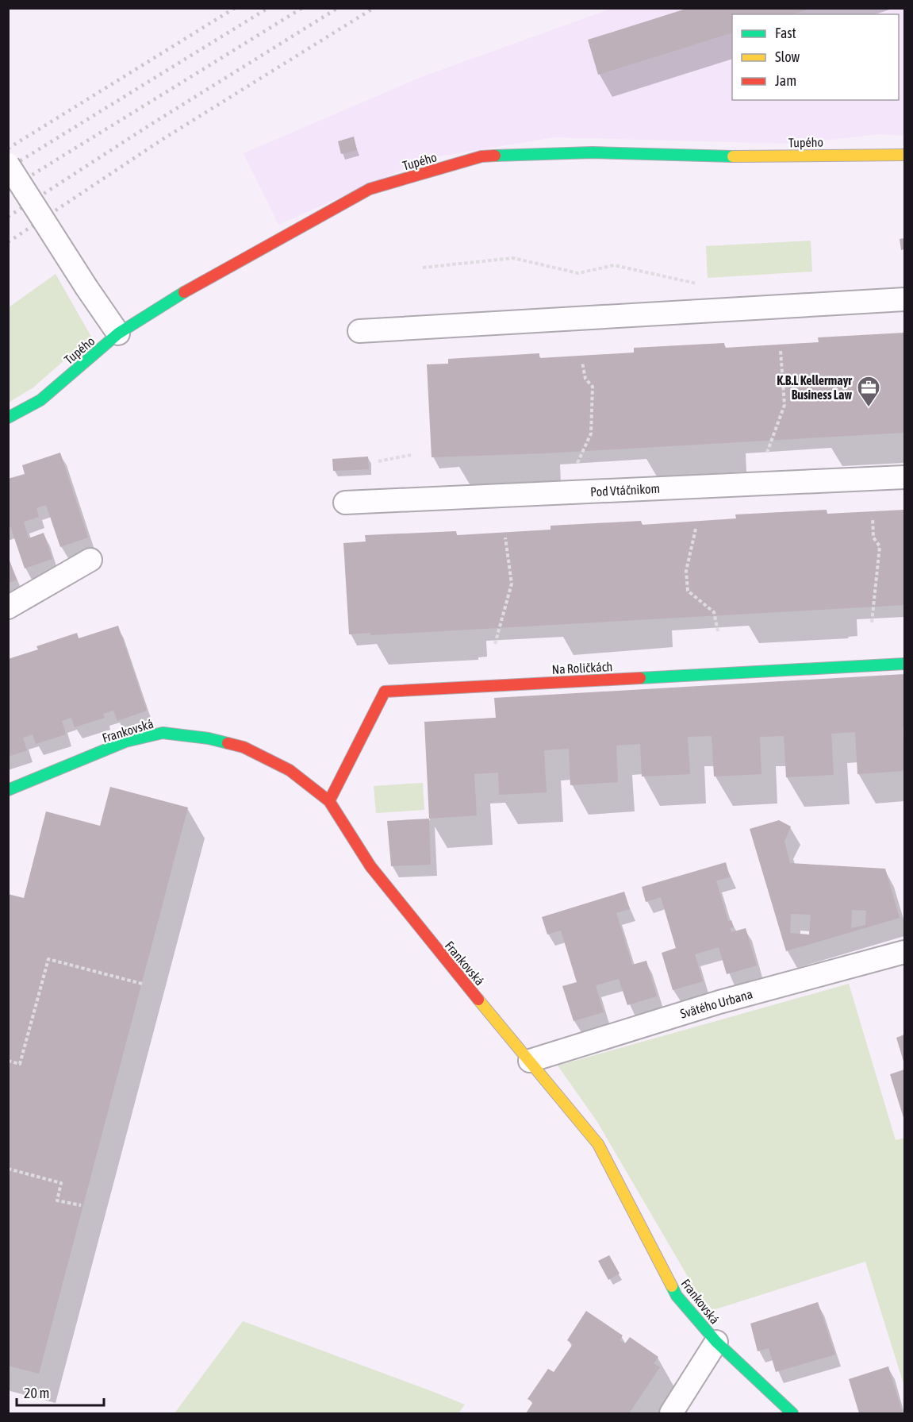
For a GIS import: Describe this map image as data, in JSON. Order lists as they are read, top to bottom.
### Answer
{
  "streets": {
    "street": [
      "Tupého",
      "Pod Vtáčnikom",
      "Na Roličkách",
      "Frankovská",
      "Svätého Urbana"
    ]
  },
  "crossings": [
    ["Na Roličkách", "Frankovská"],
    ["Frankovská", "Svätého Urbana"]
  ],
  "places": {
    "office": ["K.B.L Kellermayr Business Law"]
  },
  "legend": ["Fast", "Slow", "Jam"],
  "scale_bar": "20 m"
}
